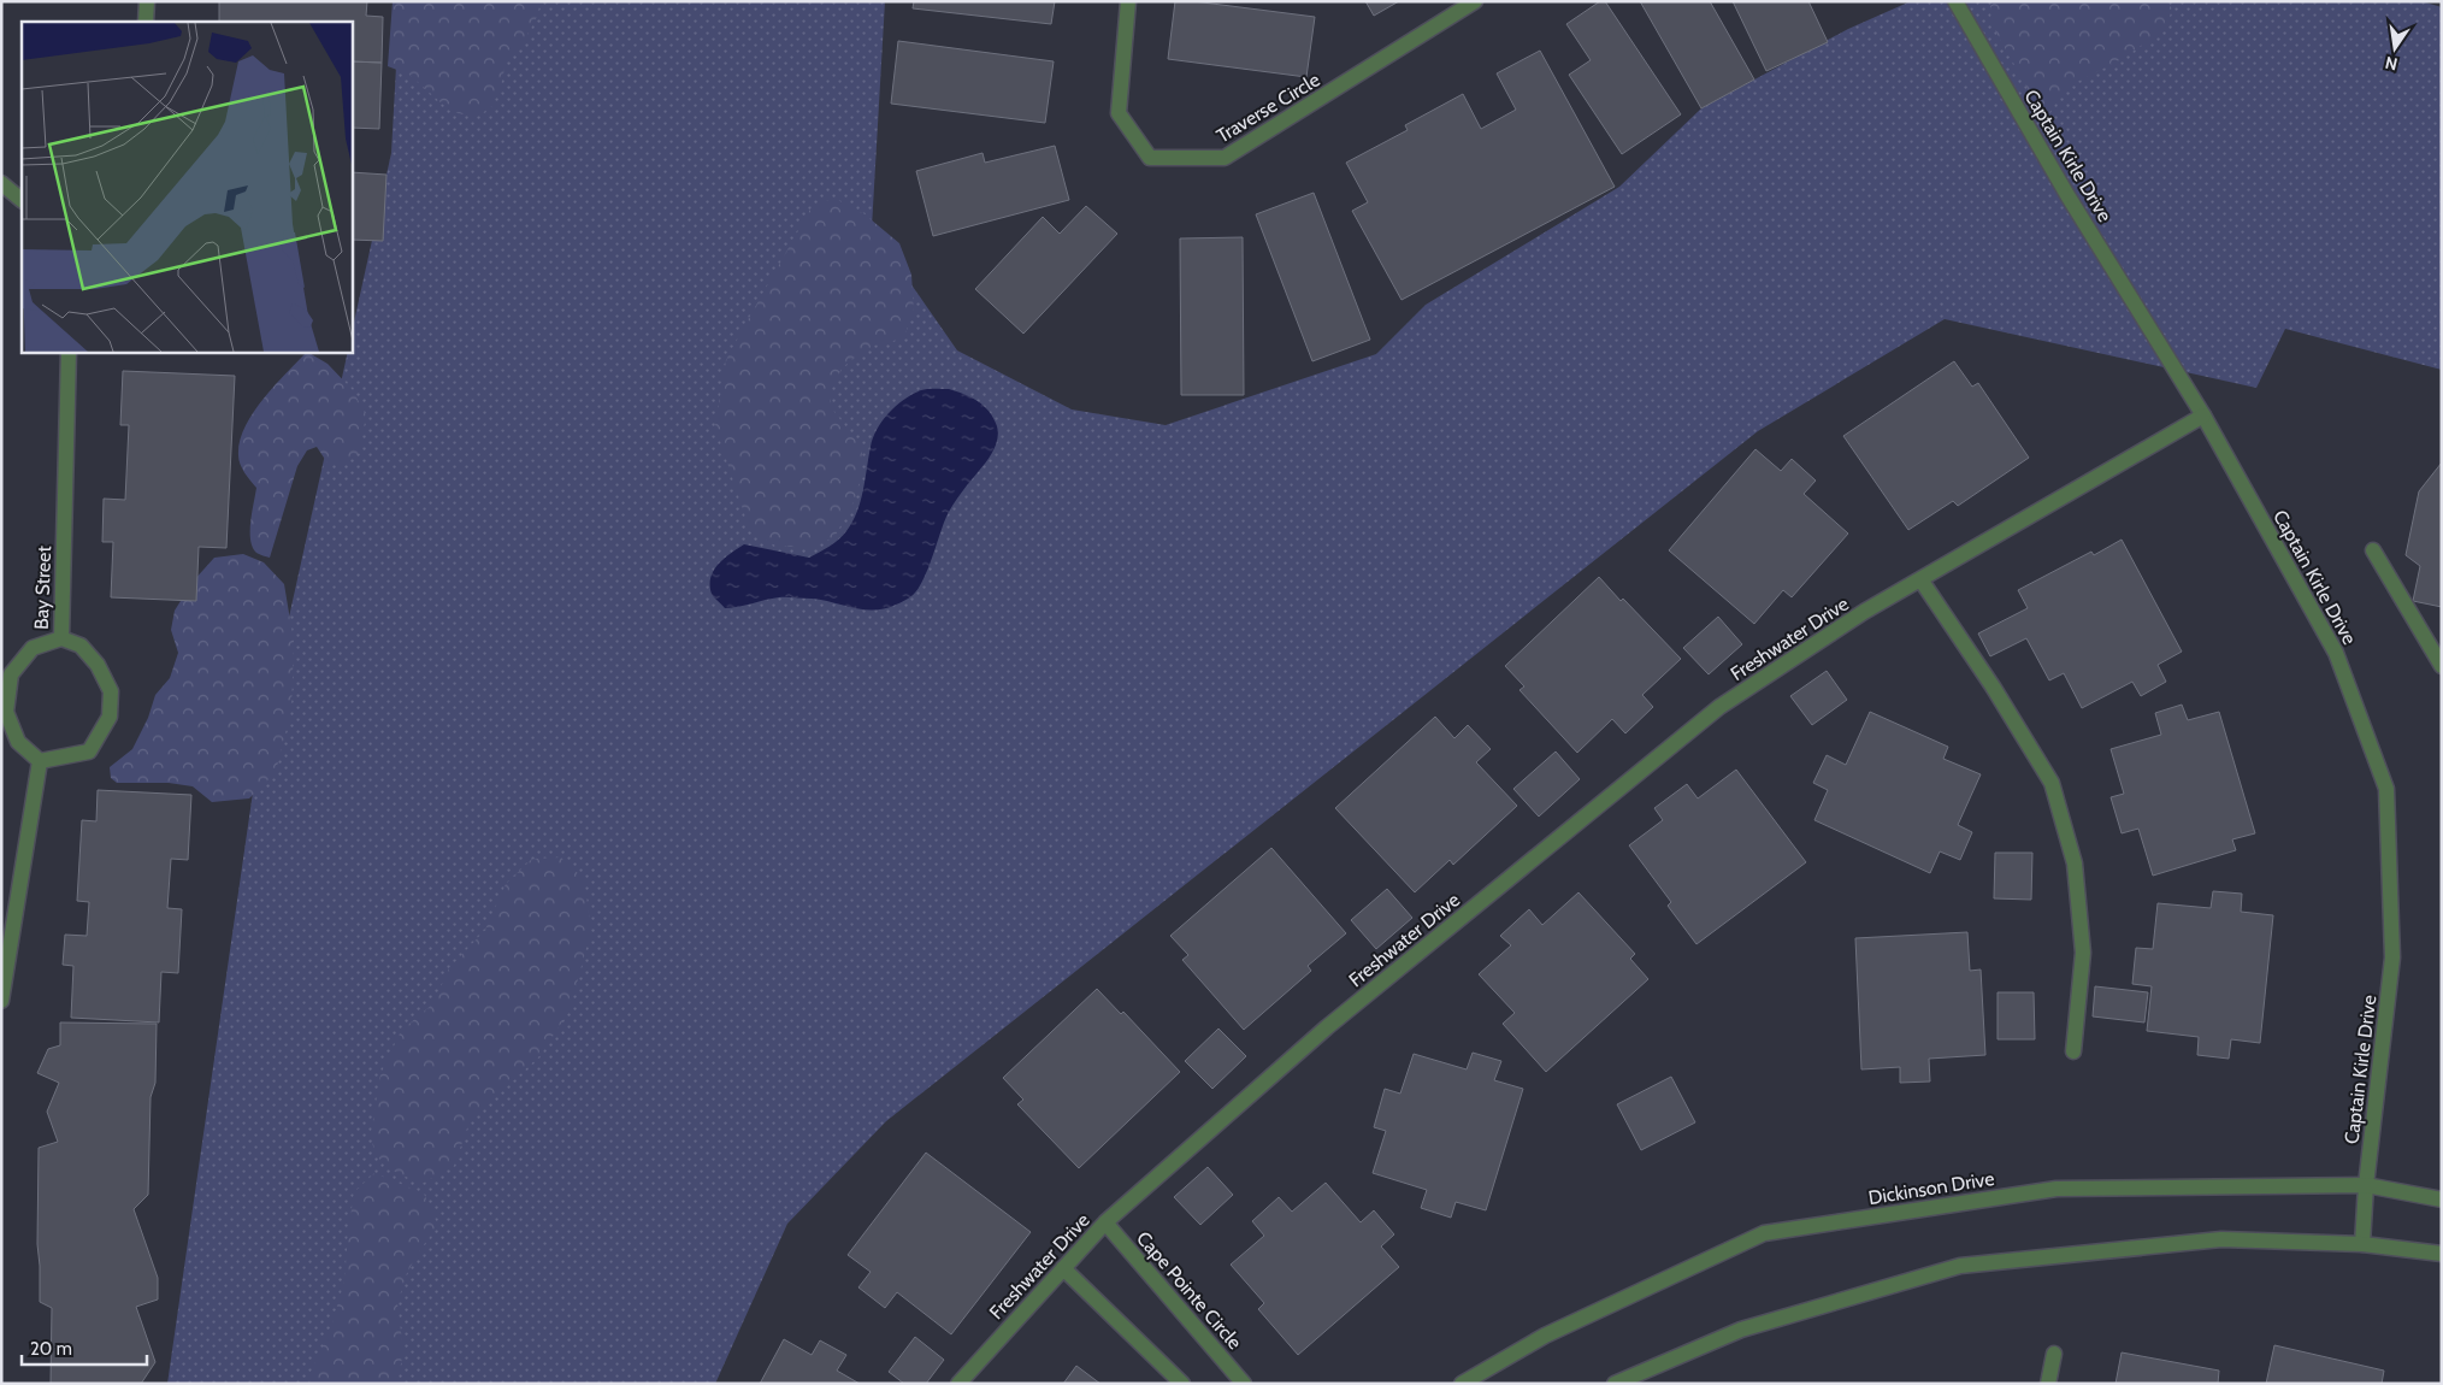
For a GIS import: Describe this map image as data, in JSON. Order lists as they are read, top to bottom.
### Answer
{
  "streets": {
    "street": [
      "Traverse Circle",
      "Captain Kirle Drive",
      "Bay Street",
      "Freshwater Drive",
      "Dickinson Drive",
      "Cape Pointe Circle"
    ]
  },
  "crossings": [
    ["Captain Kirle Drive", "Freshwater Drive"],
    ["Captain Kirle Drive", "Dickinson Drive"],
    ["Freshwater Drive", "Cape Pointe Circle"]
  ],
  "scale_bar": "20 m",
  "north": "bottom"
}
